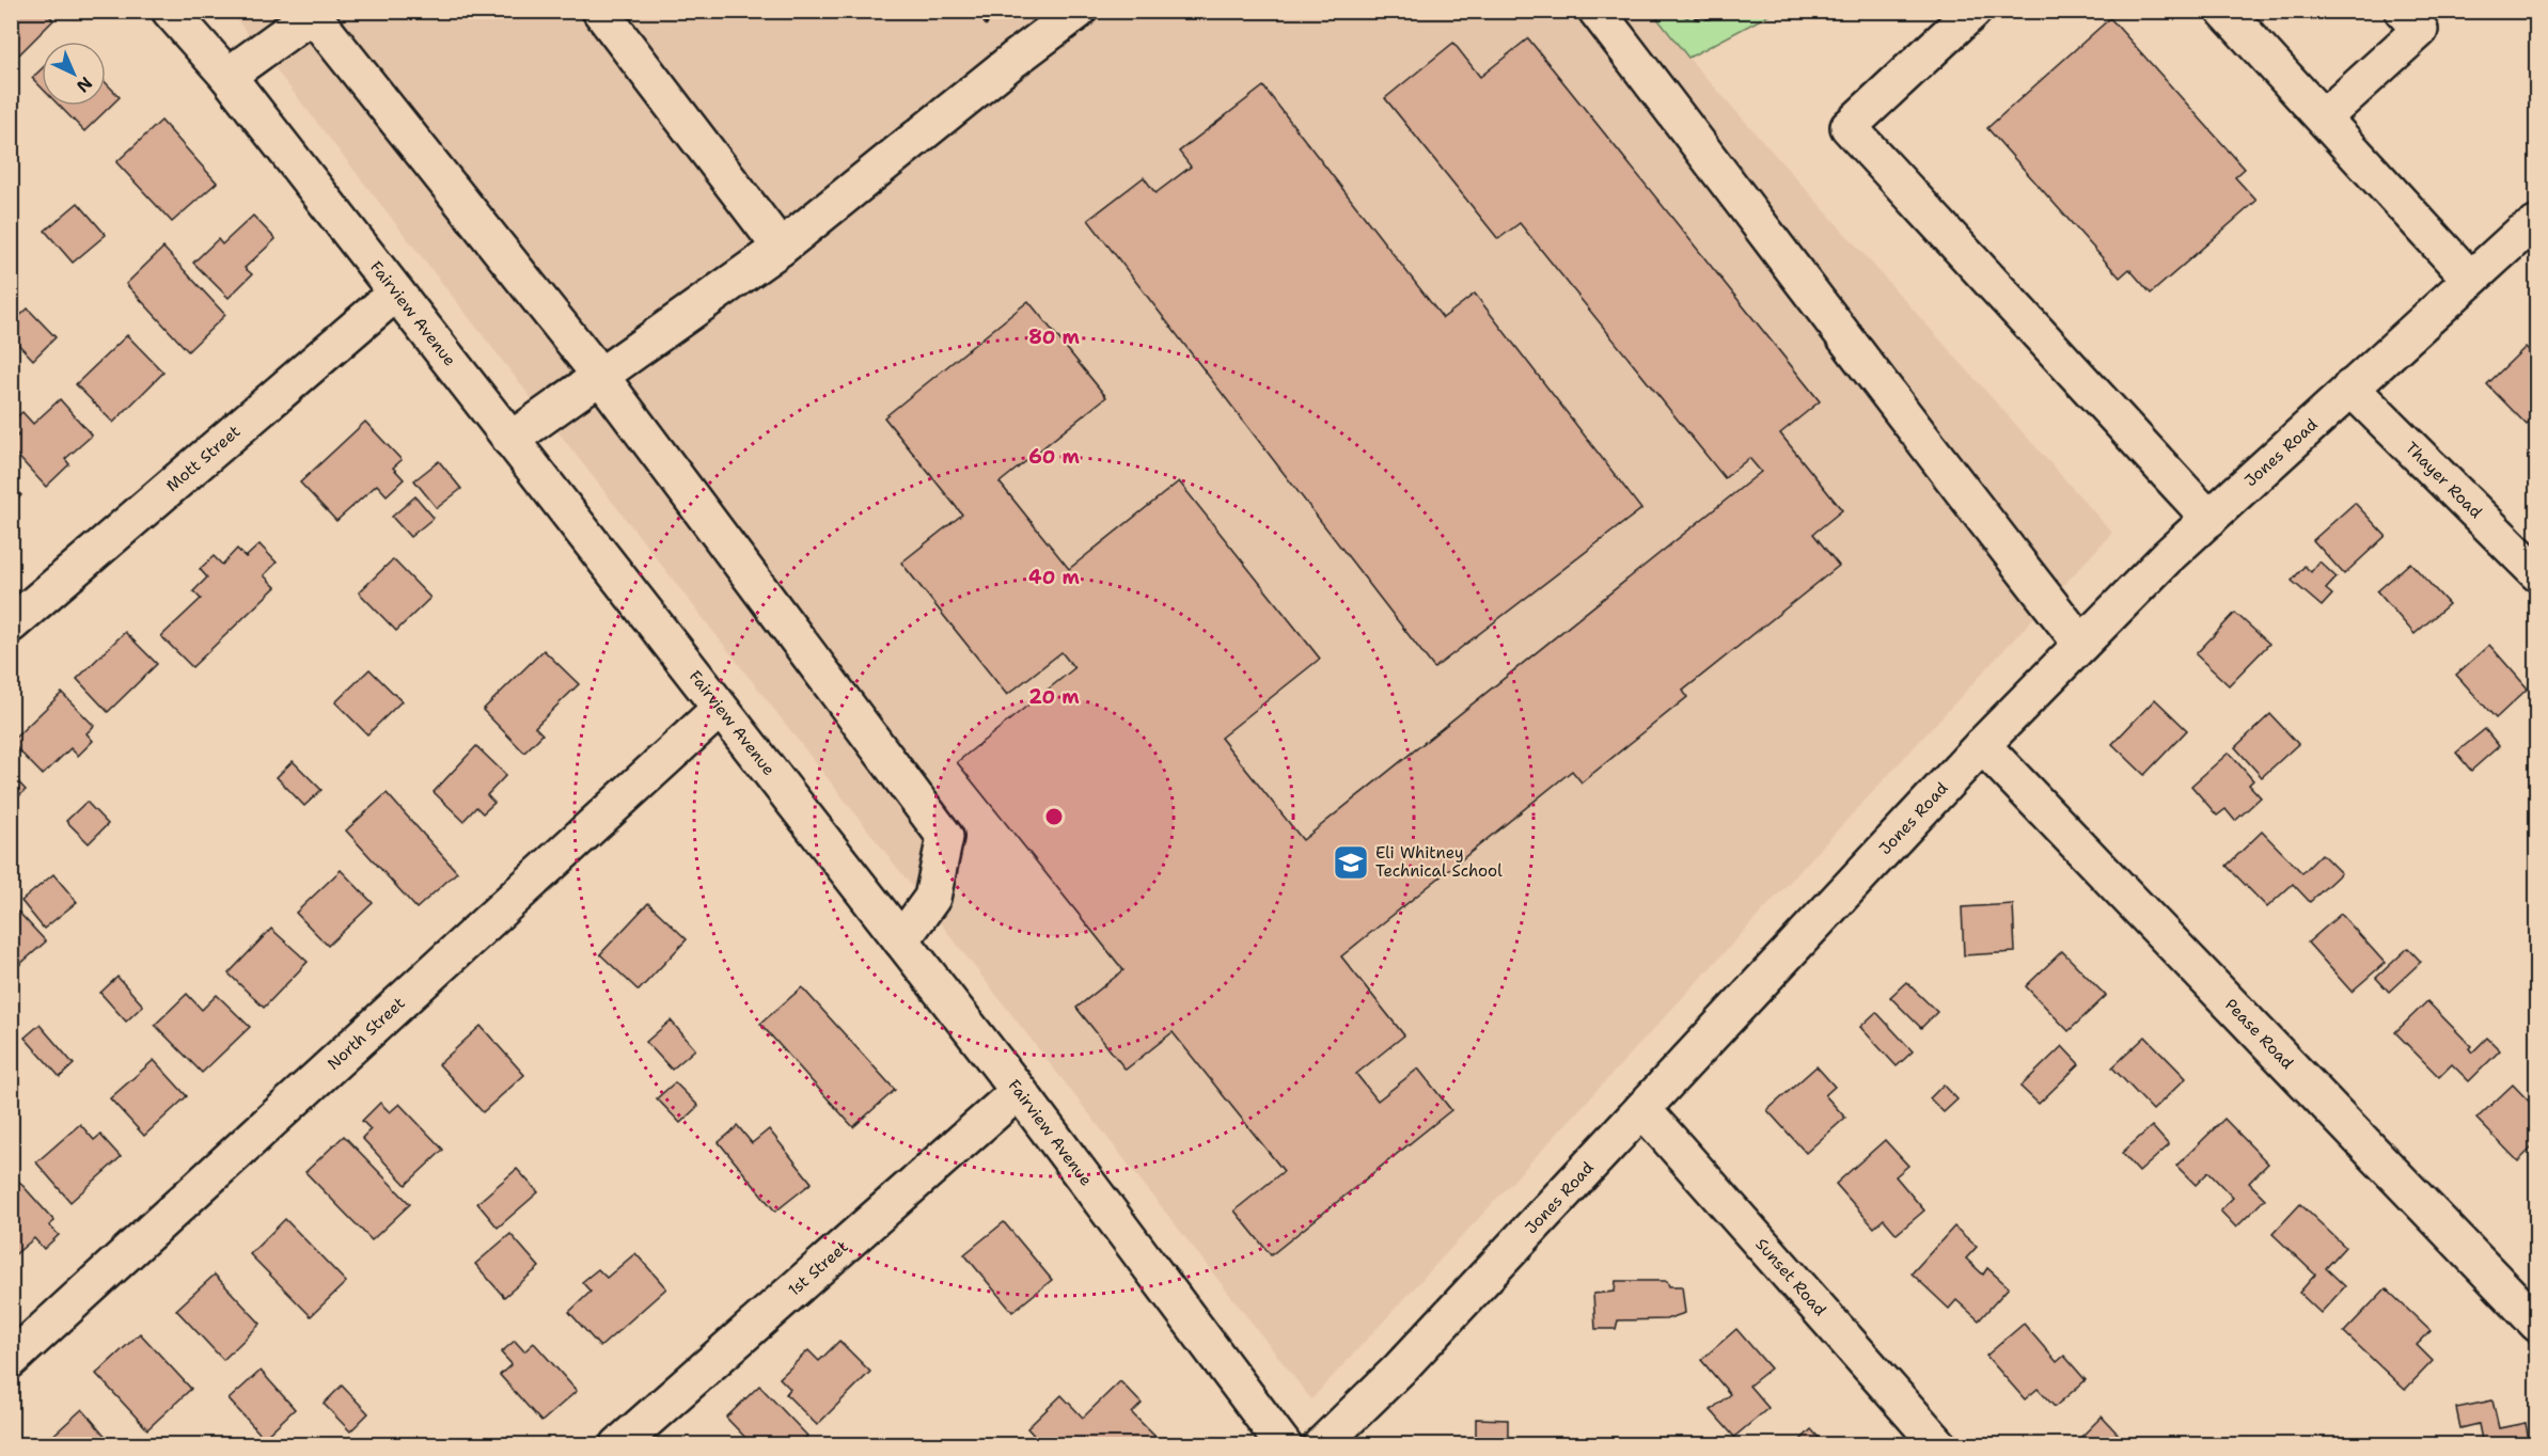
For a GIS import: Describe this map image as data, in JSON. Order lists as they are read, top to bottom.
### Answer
{
  "streets": {
    "street": [
      "Fairview Avenue",
      "Jones Road",
      "Mott Street",
      "Thayer Road",
      "North Street",
      "Pease Road",
      "1st Street",
      "Sunset Road"
    ]
  },
  "crossings": [
    ["Fairview Avenue", "Mott Street"],
    ["Fairview Avenue", "North Street"],
    ["Fairview Avenue", "1st Street"],
    ["Jones Road", "Thayer Road"],
    ["Jones Road", "Pease Road"],
    ["Jones Road", "Sunset Road"]
  ],
  "places": {
    "school or university": ["Eli Whitney Technical School"]
  },
  "north": "bottom right",
  "rings": [
    "80 m",
    "60 m",
    "40 m",
    "20 m"
  ]
}
